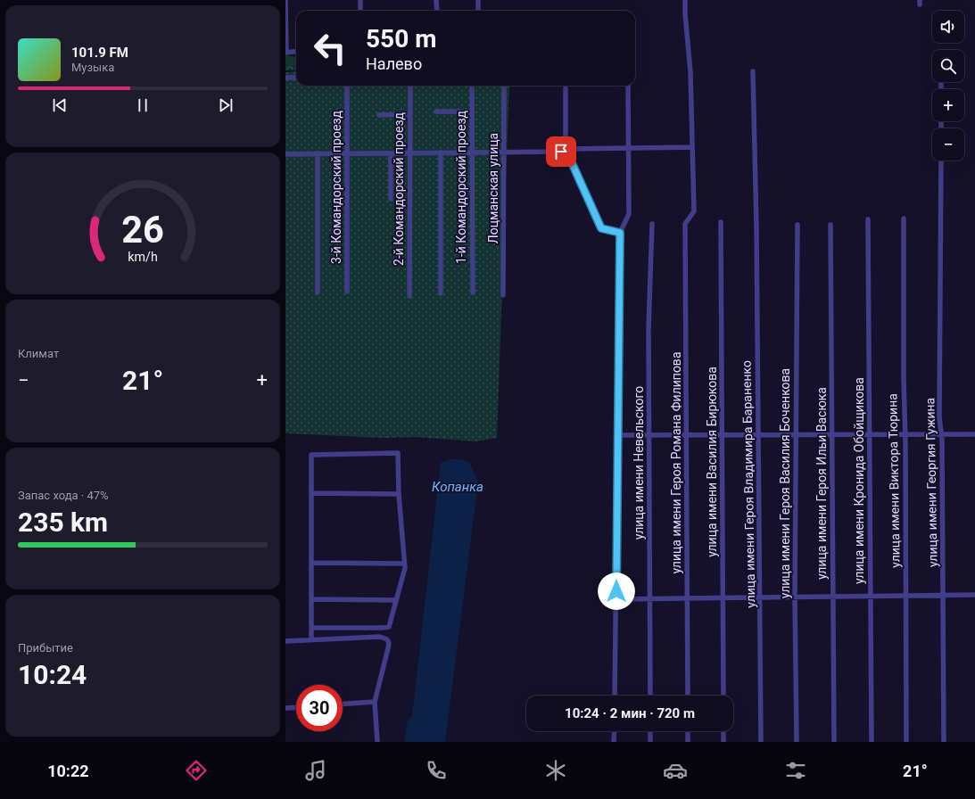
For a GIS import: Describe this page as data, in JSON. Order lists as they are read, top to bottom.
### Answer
{
  "streets": {
    "street": [
      "3-й Командорский проезд",
      "1-й Командорский проезд",
      "Лоцманская улица",
      "2-й Командорский проезд",
      "улица имени Василия Бирюкова",
      "улица имени Невельского",
      "улица имени Героя Романа Филипова",
      "улица имени Кронида Обойщикова",
      "улица имени Виктора Тюрина",
      "улица имени Георгия Гужина",
      "улица имени Героя Василия Боченкова",
      "улица имени Героя Ильи Васюка",
      "улица имени Героя Владимира Бараненко"
    ]
  },
  "water": ["Копанка"],
  "page": {
    "map_buttons": ["+", "−"],
    "turn": ["550 m", "Налево"],
    "song": ["101.9 FM", "Музыка"],
    "tile": [
      "Климат",
      ["Запас хода · 47%", "235 km"],
      ["Прибытие", "10:24"]
    ],
    "heat": ["−", "21°", "+"],
    "limit": "30",
    "trip": "10:24 · 2 мин · 720 m",
    "tabs": ["10:22", "21°"],
    "gauge": ["26", "km/h"]
  }
}
